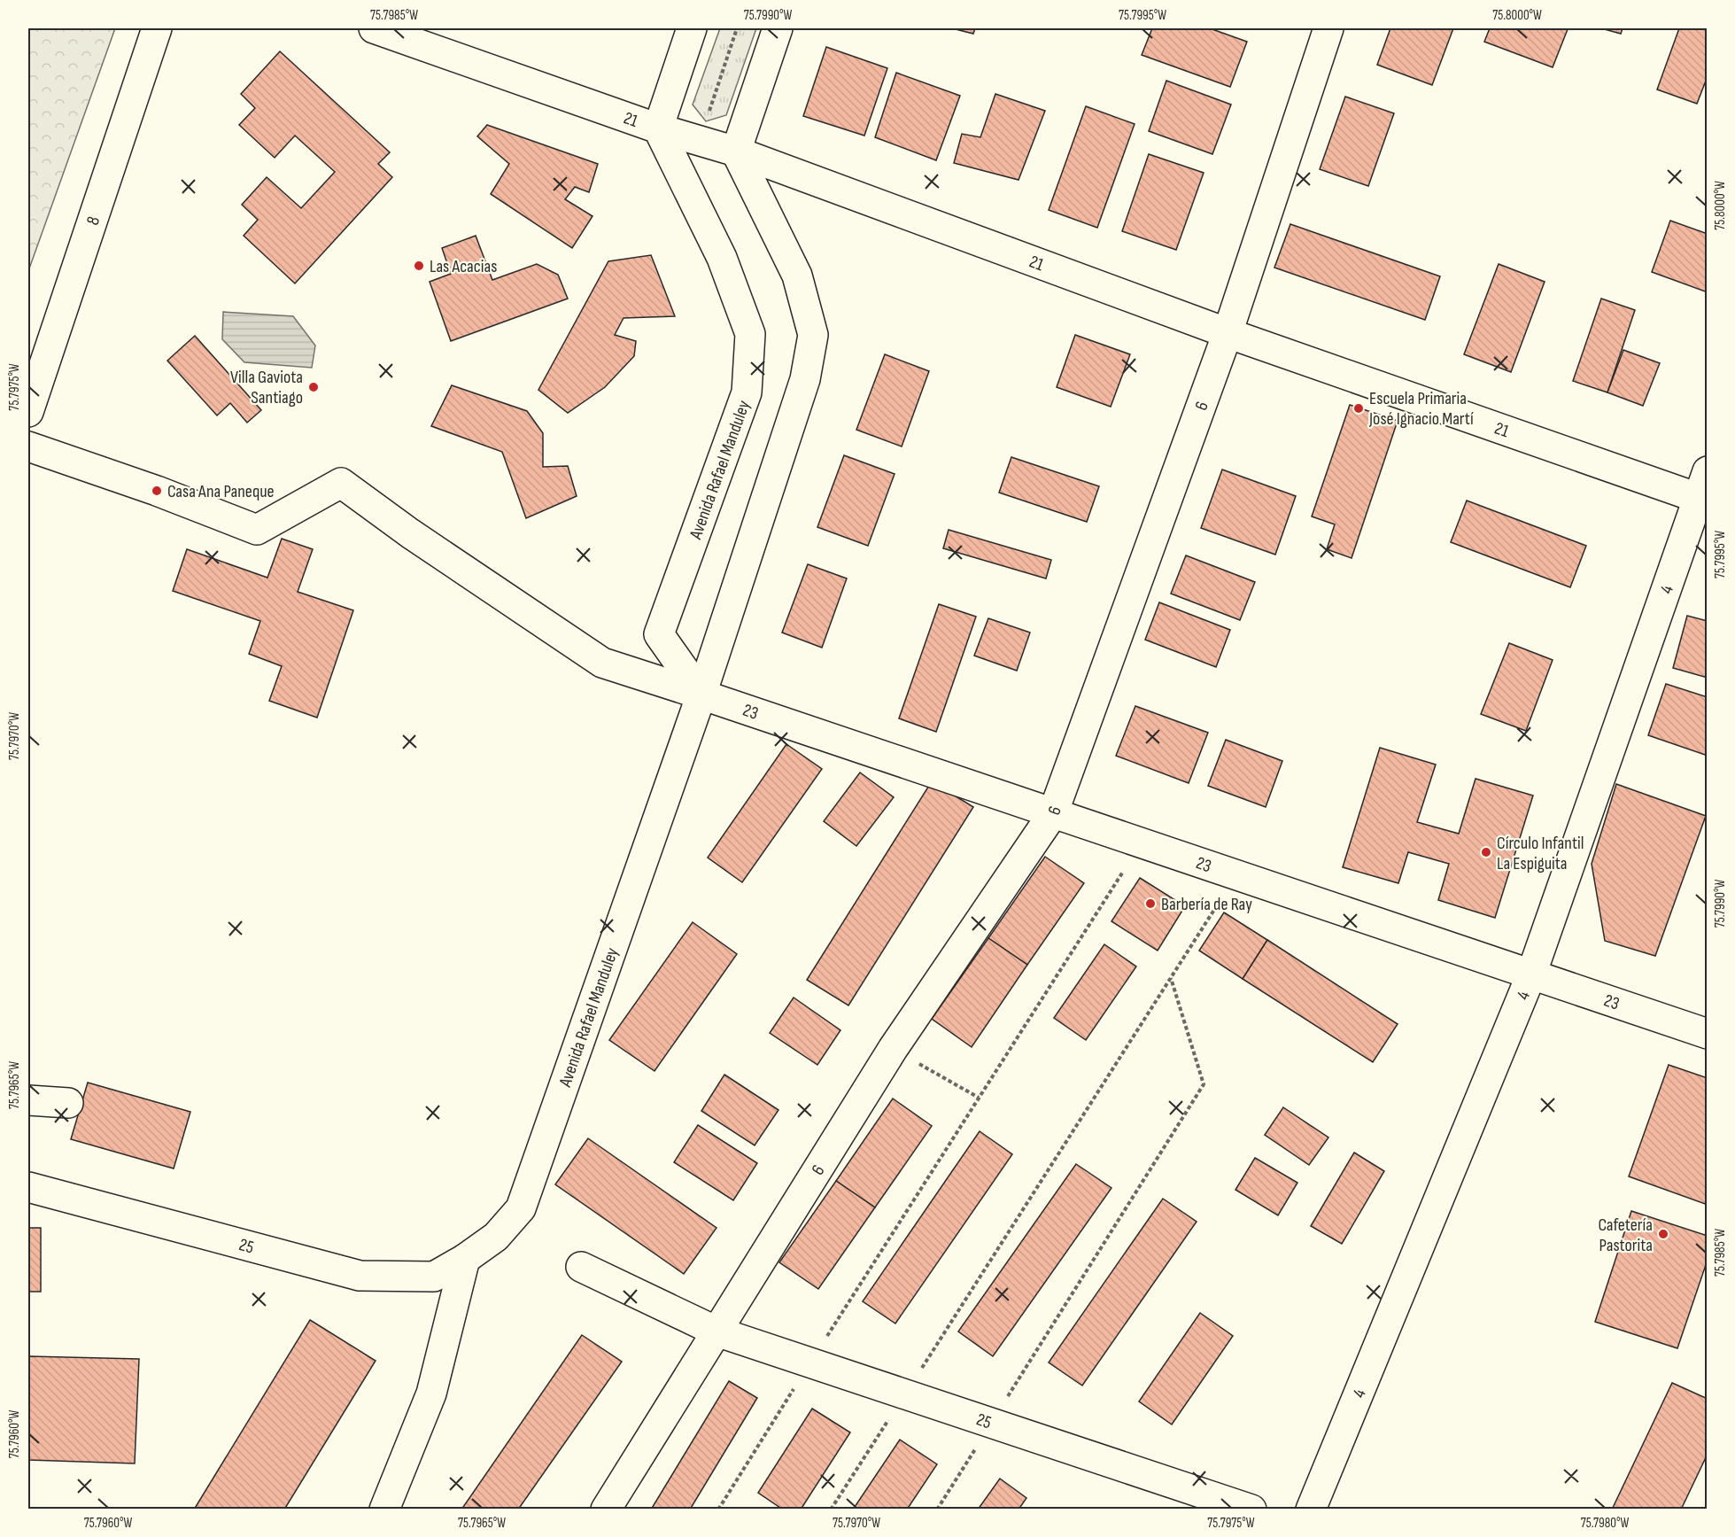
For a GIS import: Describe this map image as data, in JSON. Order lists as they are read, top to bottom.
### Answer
{
  "streets": {
    "street": [
      "21",
      "8",
      "6",
      "Avenida Rafael Manduley",
      "4",
      "23",
      "25"
    ]
  },
  "crossings": [
    ["21", "6"],
    ["21", "Avenida Rafael Manduley"],
    ["21", "4"],
    ["6", "23"],
    ["6", "25"],
    ["Avenida Rafael Manduley", "23"],
    ["Avenida Rafael Manduley", "25"],
    ["4", "23"]
  ],
  "places": [
    "Las Acacias",
    "Villa Gaviota Santiago",
    "Escuela Primaria José Ignacio Martí",
    "Casa Ana Paneque",
    "Círculo Infantil La Espiguita",
    "Barbería de Ray",
    "Cafetería Pastorita"
  ],
  "coordinates": [
    "75.7985°W",
    "75.7990°W",
    "75.7995°W",
    "75.8000°W",
    "75.7975°W",
    "75.7970°W",
    "75.7965°W",
    "75.7960°W",
    "75.7980°W"
  ]
}
